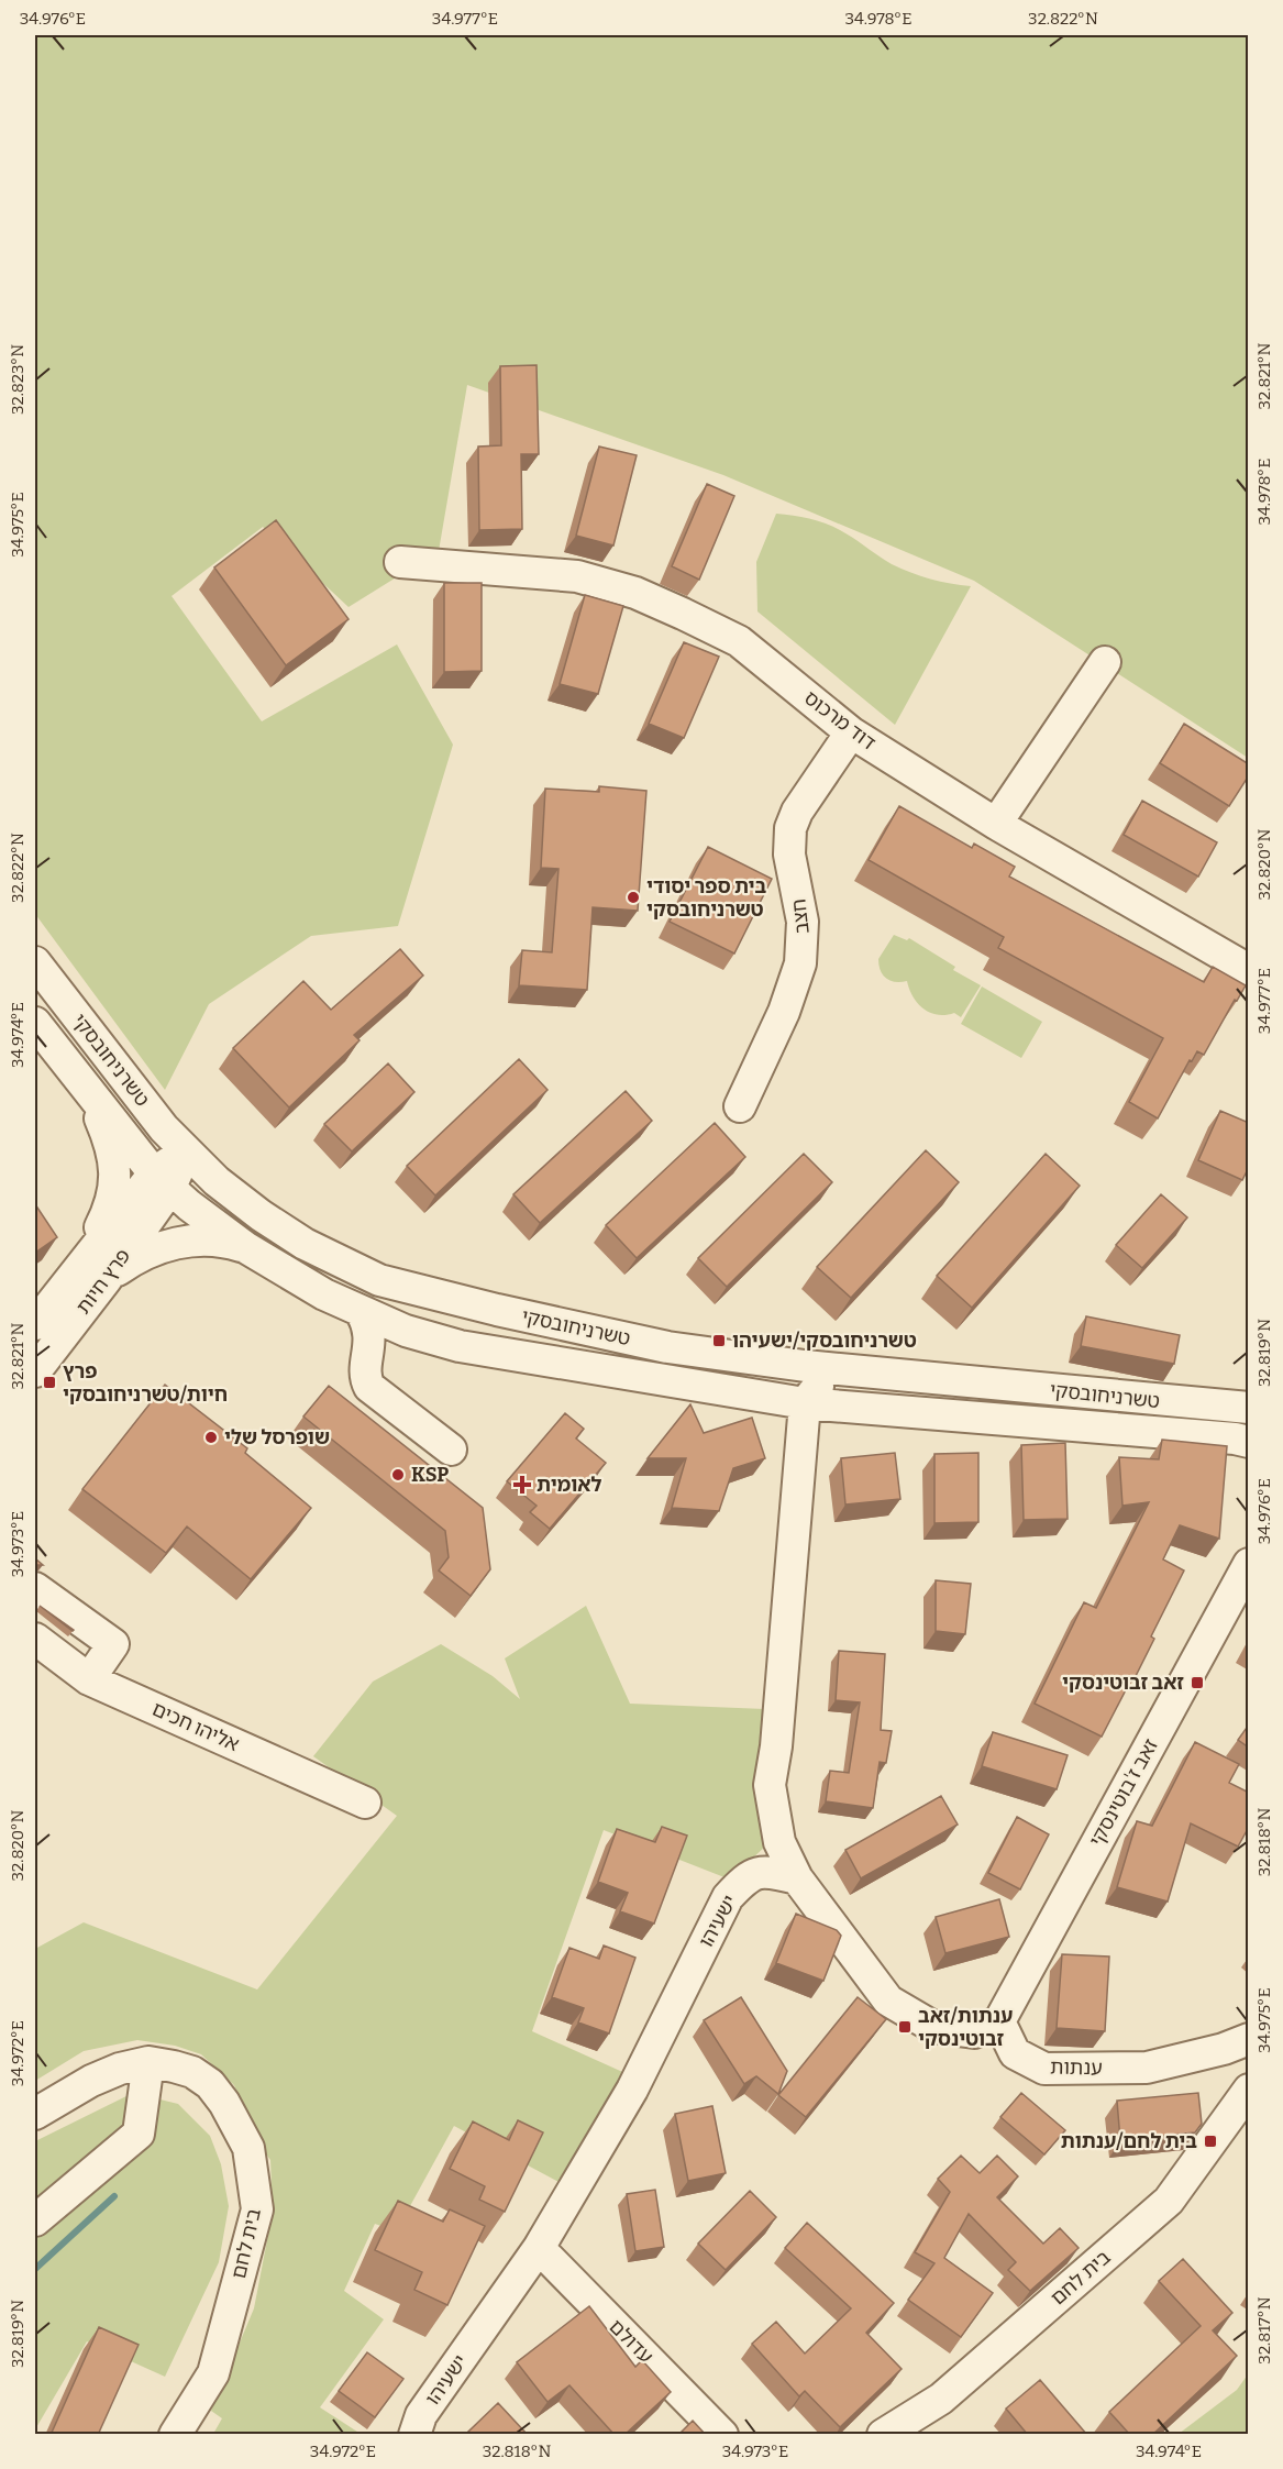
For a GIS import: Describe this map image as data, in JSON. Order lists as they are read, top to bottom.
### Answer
{
  "streets": {
    "street": [
      "דוד מרכוס",
      "חצב",
      "טשרניחובסקי",
      "פרץ חיות",
      "אליהו חכים",
      "זאב ז'בוטינסקי",
      "ישעיהו",
      "ענתות",
      "בית לחם",
      "עדולם"
    ]
  },
  "crossings": [
    ["דוד מרכוס", "חצב"],
    ["טשרניחובסקי", "פרץ חיות"],
    ["זאב ז'בוטינסקי", "ענתות"],
    ["ישעיהו", "עדולם"]
  ],
  "places": {
    "other": ["בית ספר יסודי טשרניחובסקי", "שופרסל שלי", "KSP"],
    "transit": [
      "טשרניחובסקי/ישעיהו",
      "פרץ חיות/טשרניחובסקי",
      "זאב זבוטינסקי",
      "ענתות/זאב זבוטינסקי",
      "בית לחם/ענתות"
    ],
    "health": ["לאומית"]
  },
  "coordinates": [
    "34.976°E",
    "34.977°E",
    "34.978°E",
    "32.822°N",
    "32.821°N",
    "32.823°N",
    "34.975°E",
    "32.820°N",
    "34.974°E",
    "32.819°N",
    "34.973°E",
    "32.818°N",
    "34.972°E",
    "32.817°N"
  ]
}
